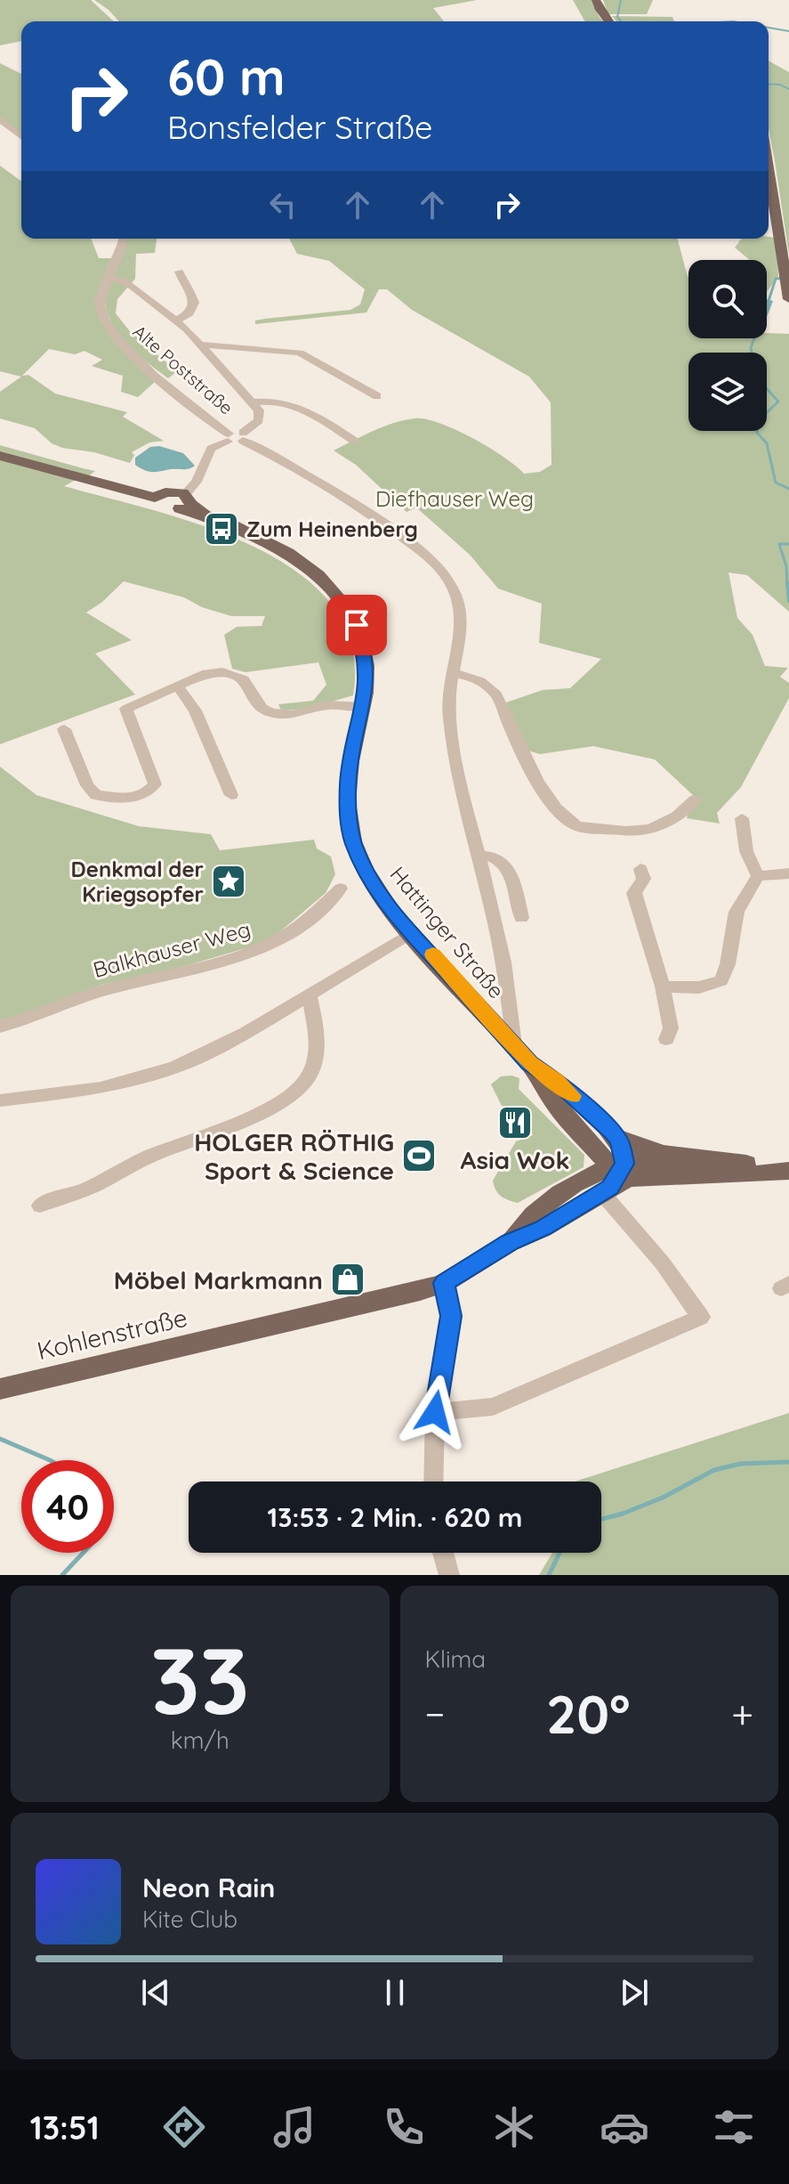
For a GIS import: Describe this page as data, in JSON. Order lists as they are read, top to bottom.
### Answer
{
  "streets": {
    "main road": ["Hattinger Straße", "Kohlenstraße"],
    "street": ["Alte Poststraße", "Balkhauser Weg"]
  },
  "crossings": [
    ["Alte Poststraße", "Hattinger Straße"],
    ["Hattinger Straße", "Kohlenstraße"]
  ],
  "parks": ["Diefhauser Weg"],
  "places": {
    "bus stop": ["Zum Heinenberg"],
    "place": ["Denkmal der Kriegsopfer"],
    "restaurant": ["Asia Wok"],
    "sports": ["HOLGER RÖTHIG Sport & Science"],
    "shop": ["Möbel Markmann"]
  },
  "page": {
    "turn": ["60 m", "Bonsfelder Straße"],
    "limit": "40",
    "trip": "13:53 · 2 Min. · 620 m",
    "tile": [
      ["33", "km/h"],
      "Klima"
    ],
    "heat": ["−", "20°", "+"],
    "song": ["Neon Rain", "Kite Club"],
    "tabs": "13:51"
  }
}
